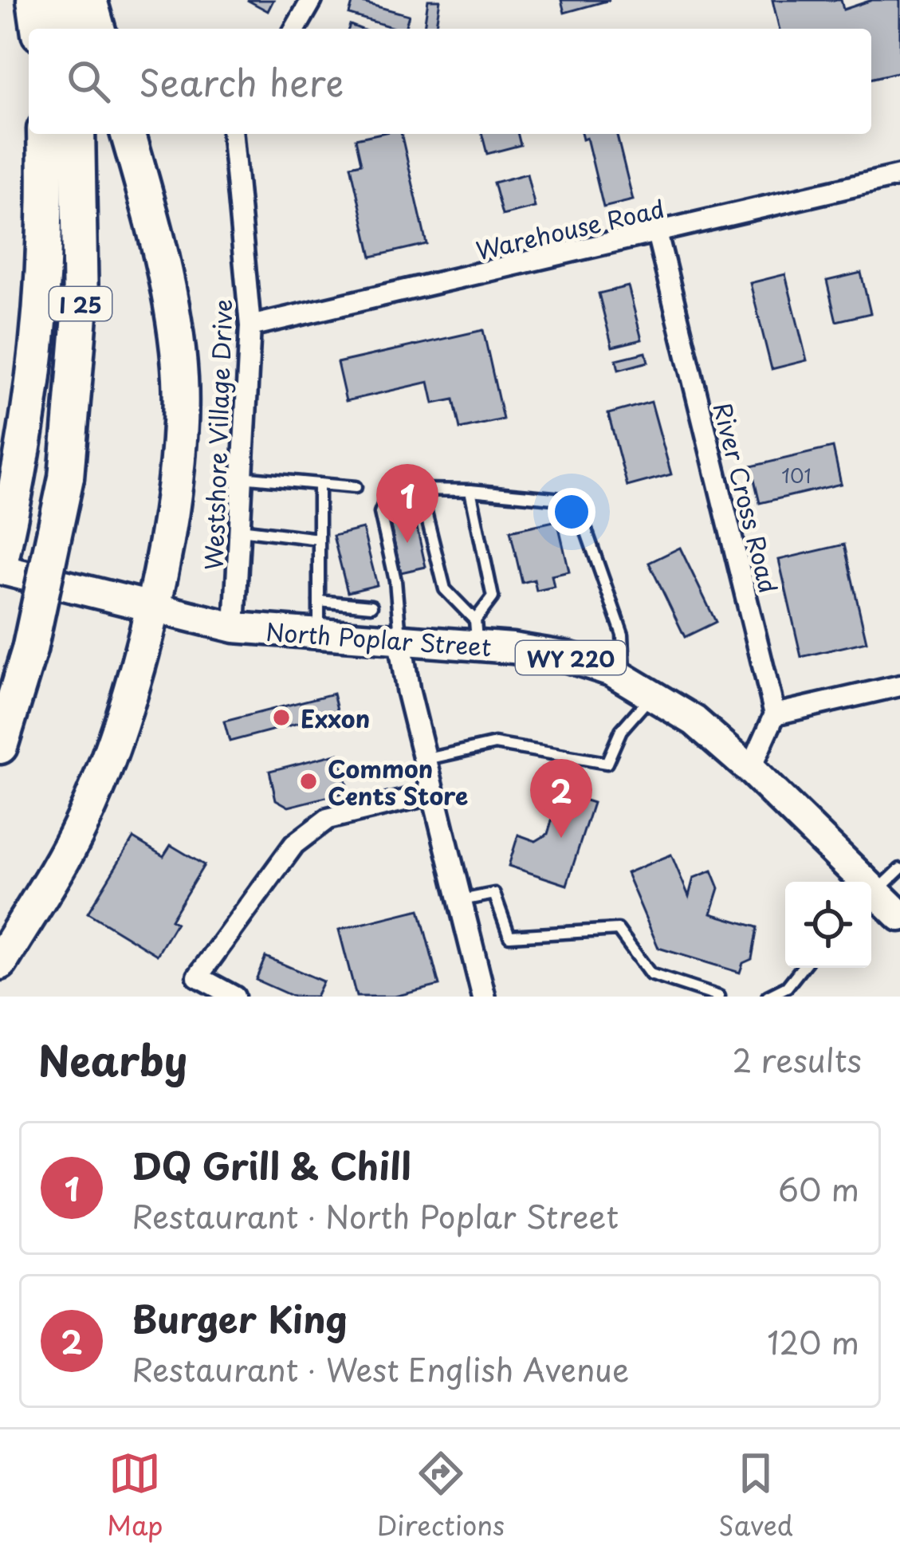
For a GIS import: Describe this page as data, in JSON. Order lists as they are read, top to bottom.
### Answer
{
  "streets": {
    "highway": ["I 25"],
    "main road": ["North Poplar Street", "WY 220"],
    "street": ["Warehouse Road", "Westshore Village Drive", "River Cross Road"]
  },
  "crossings": [
    ["Warehouse Road", "Westshore Village Drive"],
    ["Warehouse Road", "River Cross Road"],
    ["I 25", "North Poplar Street"],
    ["Westshore Village Drive", "North Poplar Street"]
  ],
  "places": ["Exxon", "Common Cents Store"],
  "house_numbers": ["101"],
  "page": {
    "search": "Search here",
    "pins": ["1", "2"],
    "heading": ["Nearby", "2 results"],
    "list": [
      {
        "mark": "1",
        "name": "DQ Grill & Chill",
        "note": "Restaurant · North Poplar Street",
        "value": "60 m"
      },
      {
        "mark": "2",
        "name": "Burger King",
        "note": "Restaurant · West English Avenue",
        "value": "120 m"
      }
    ],
    "nav": ["Map", "Directions", "Saved"]
  }
}
